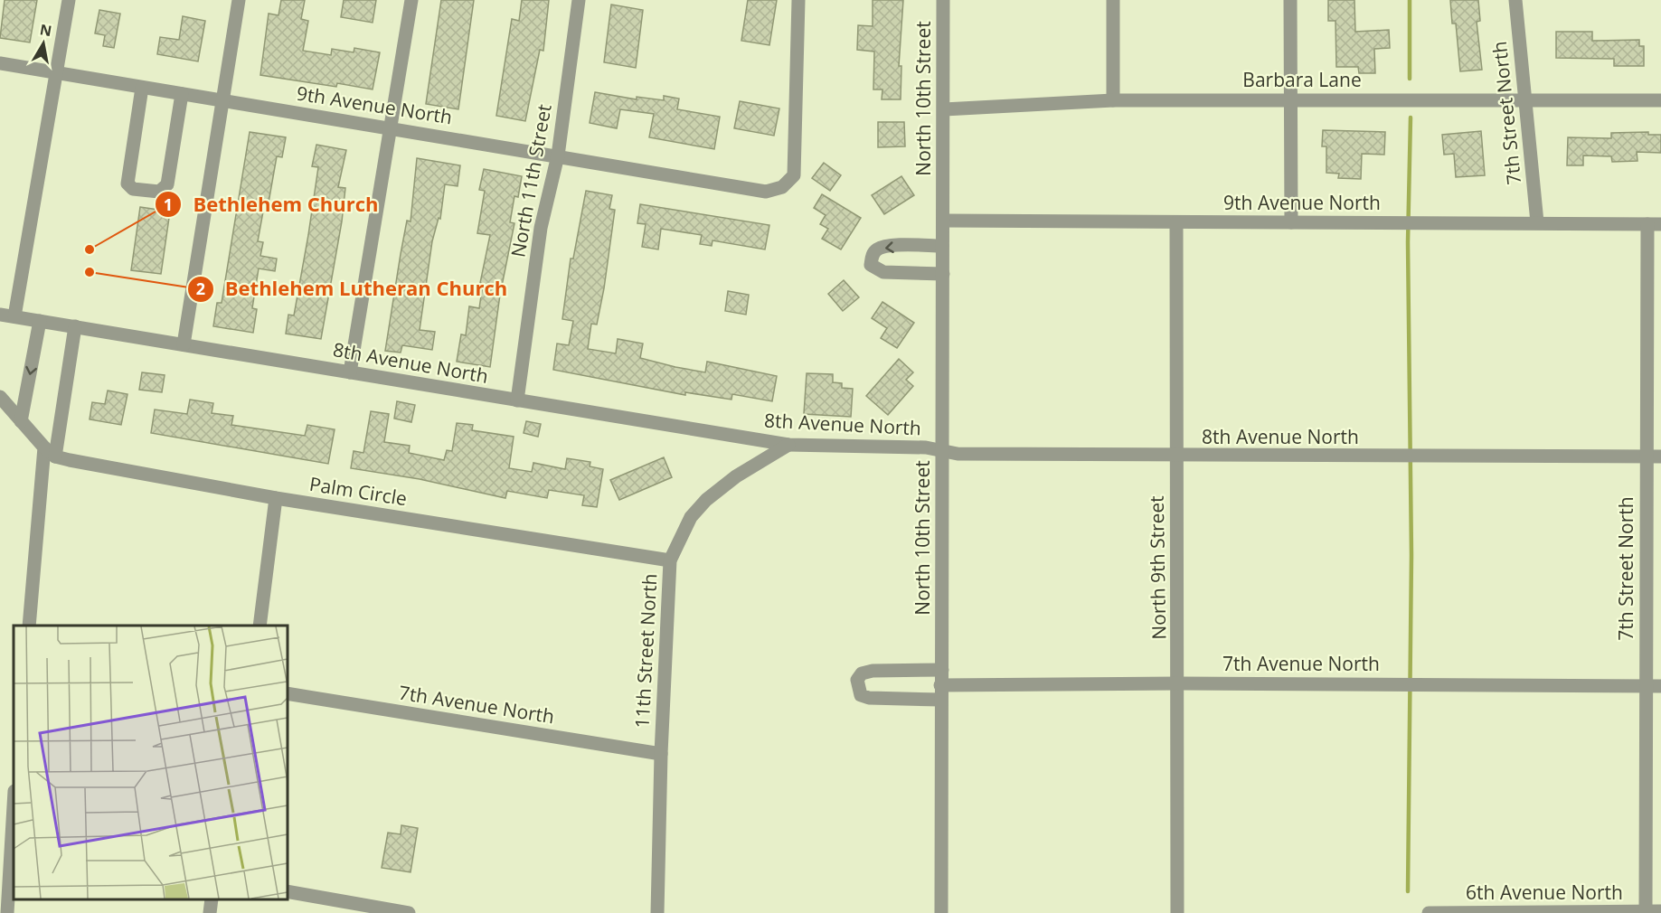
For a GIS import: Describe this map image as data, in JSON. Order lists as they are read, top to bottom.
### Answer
{
  "streets": {
    "street": [
      "Barbara Lane",
      "North 10th Street",
      "9th Avenue North",
      "7th Street North",
      "North 11th Street",
      "8th Avenue North",
      "Palm Circle",
      "North 9th Street",
      "11th Street North",
      "7th Avenue North",
      "6th Avenue North"
    ]
  },
  "crossings": [
    ["Barbara Lane", "North 10th Street"],
    ["Barbara Lane", "7th Street North"],
    ["North 10th Street", "9th Avenue North"],
    ["North 10th Street", "8th Avenue North"],
    ["North 10th Street", "7th Avenue North"],
    ["9th Avenue North", "7th Street North"],
    ["9th Avenue North", "North 11th Street"],
    ["9th Avenue North", "North 9th Street"],
    ["7th Street North", "8th Avenue North"],
    ["7th Street North", "7th Avenue North"],
    ["7th Street North", "6th Avenue North"],
    ["North 11th Street", "8th Avenue North"],
    ["8th Avenue North", "North 9th Street"],
    ["8th Avenue North", "11th Street North"],
    ["Palm Circle", "11th Street North"],
    ["North 9th Street", "7th Avenue North"],
    ["11th Street North", "7th Avenue North"]
  ],
  "places": ["Bethlehem Church", "Bethlehem Lutheran Church"],
  "north": "top"
}
